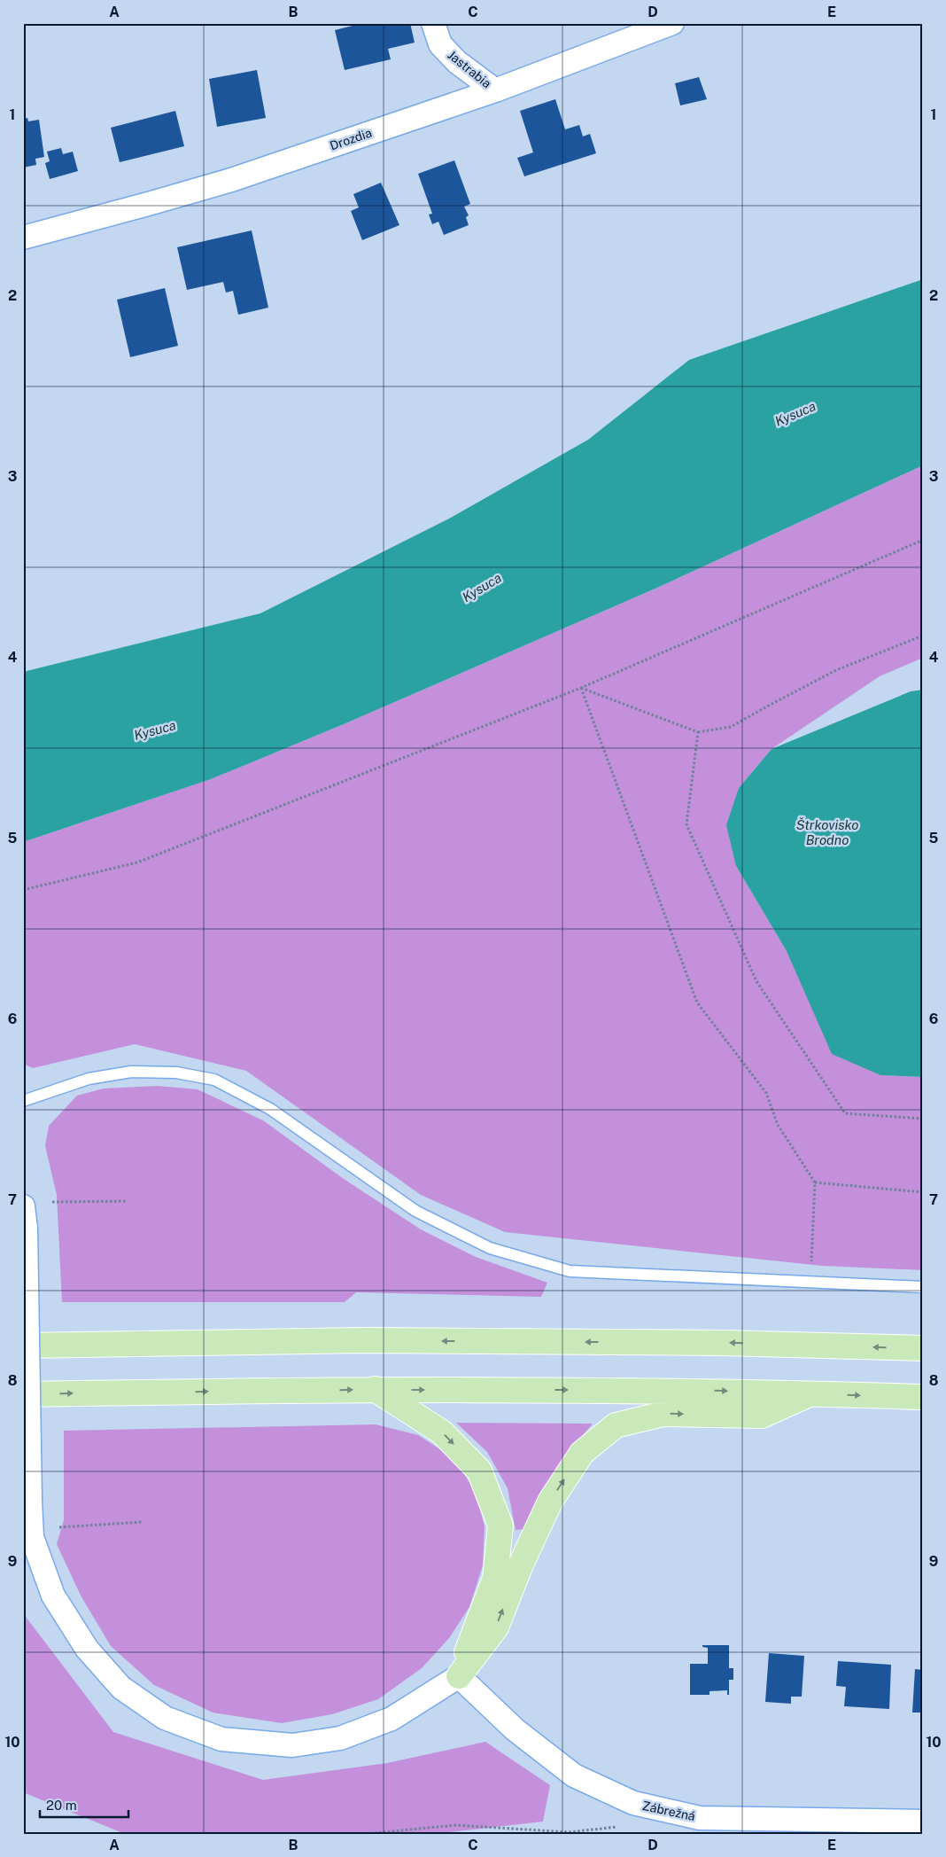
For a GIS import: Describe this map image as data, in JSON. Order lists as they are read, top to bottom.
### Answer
{
  "streets": {
    "street": ["Jastrabia", "Drozdia", "Zábrežná"]
  },
  "crossings": [
    ["Jastrabia", "Drozdia"]
  ],
  "water": ["Kysuca", "Štrkovisko Brodno"],
  "scale_bar": "20 m",
  "grid": {
    "columns": [
      "A",
      "B",
      "C",
      "D",
      "E"
    ],
    "rows": [
      "1",
      "2",
      "3",
      "4",
      "5",
      "6",
      "7",
      "8",
      "9",
      "10"
    ]
  }
}
